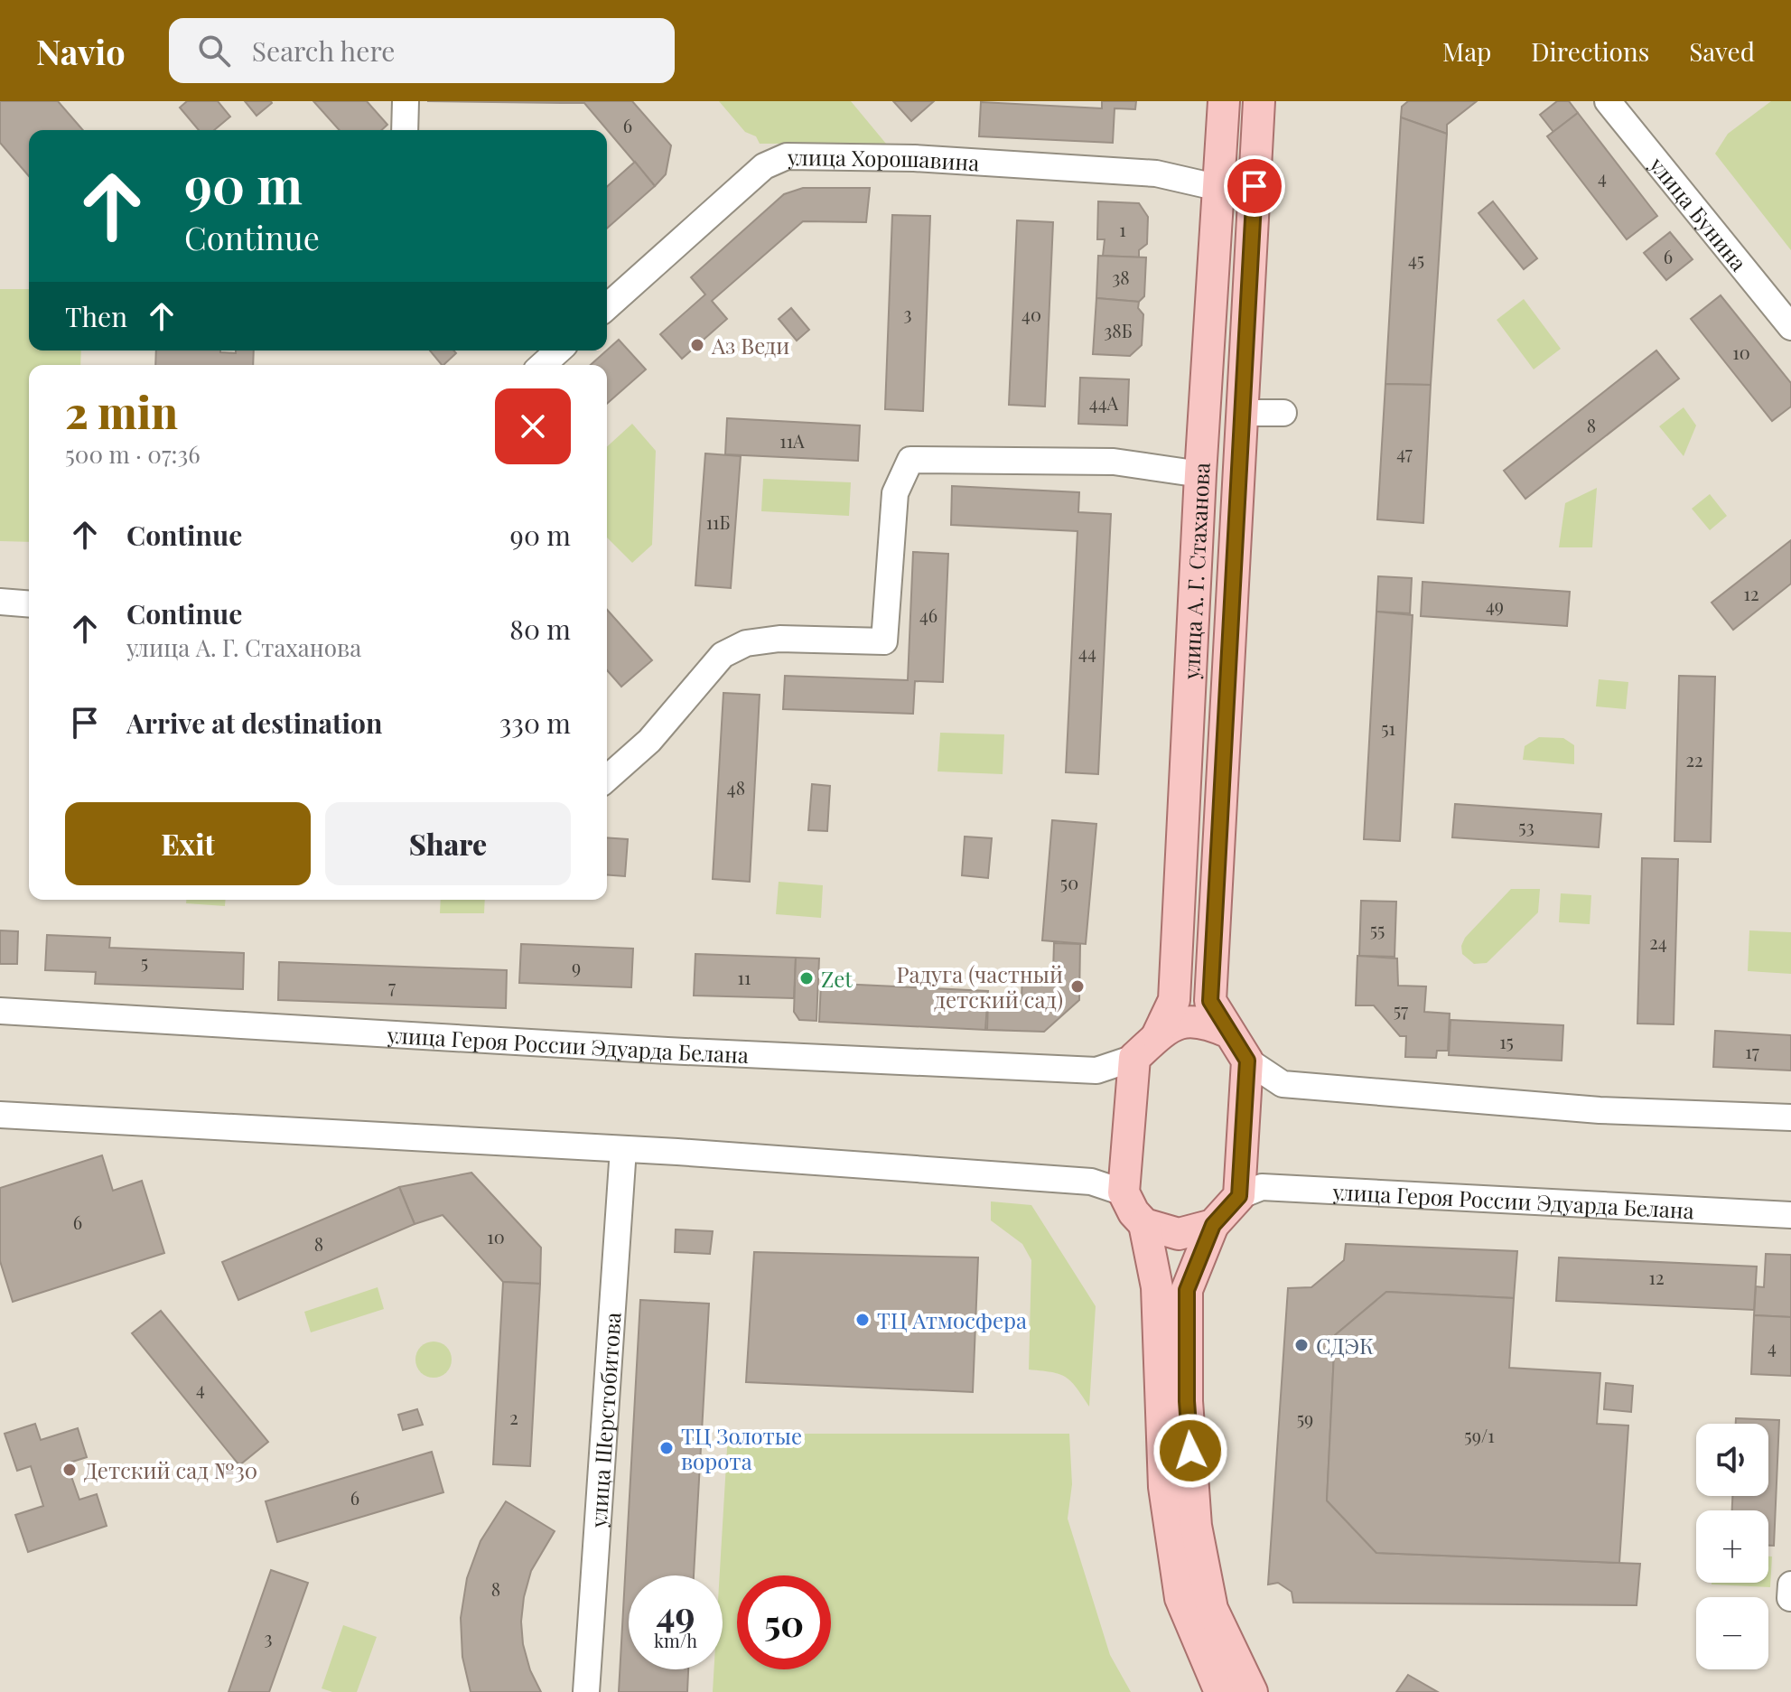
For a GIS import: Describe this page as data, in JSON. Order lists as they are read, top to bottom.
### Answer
{
  "streets": {
    "main road": ["улица А. Г. Стаханова"],
    "street": [
      "улица Хорошавина",
      "улица Бунина",
      "улица Героя России Эдуарда Белана",
      "улица Шерстобитова"
    ]
  },
  "crossings": [
    ["улица Хорошавина", "улица А. Г. Стаханова"]
  ],
  "places": [
    "Аз Веди",
    "Zet",
    "Радуга (частный детский сад)",
    "ТЦ Атмосфера",
    "СДЭК",
    "ТЦ Золотые ворота",
    "Детский сад №30"
  ],
  "house_numbers": [
    "6",
    "4",
    "1",
    "6",
    "45",
    "38",
    "3",
    "40",
    "38Б",
    "10",
    "44А",
    "8",
    "11А",
    "47",
    "11Б",
    "12",
    "49",
    "46",
    "44",
    "51",
    "22",
    "48",
    "53",
    "50",
    "55",
    "24",
    "5",
    "9",
    "11",
    "7",
    "57",
    "15",
    "17",
    "6",
    "10",
    "8",
    "12",
    "4",
    "4",
    "2",
    "59",
    "59/1",
    "6",
    "8",
    "3"
  ],
  "page": {
    "header": "Navio",
    "search": "Search here",
    "nav": ["Map", "Directions", "Saved"],
    "turn": ["90 m", "Continue"],
    "then": "Then",
    "heading": ["2 min", "500 m · 07:36"],
    "list": [
      {
        "name": "Continue",
        "value": "90 m"
      },
      {
        "name": "Continue",
        "note": "улица А. Г. Стаханова",
        "value": "80 m"
      },
      {
        "name": "Arrive at destination",
        "value": "330 m"
      }
    ],
    "buttons": ["Exit", "Share"],
    "map_buttons": ["+", "−"],
    "speed": "49 km/h",
    "limit": "50"
  }
}
